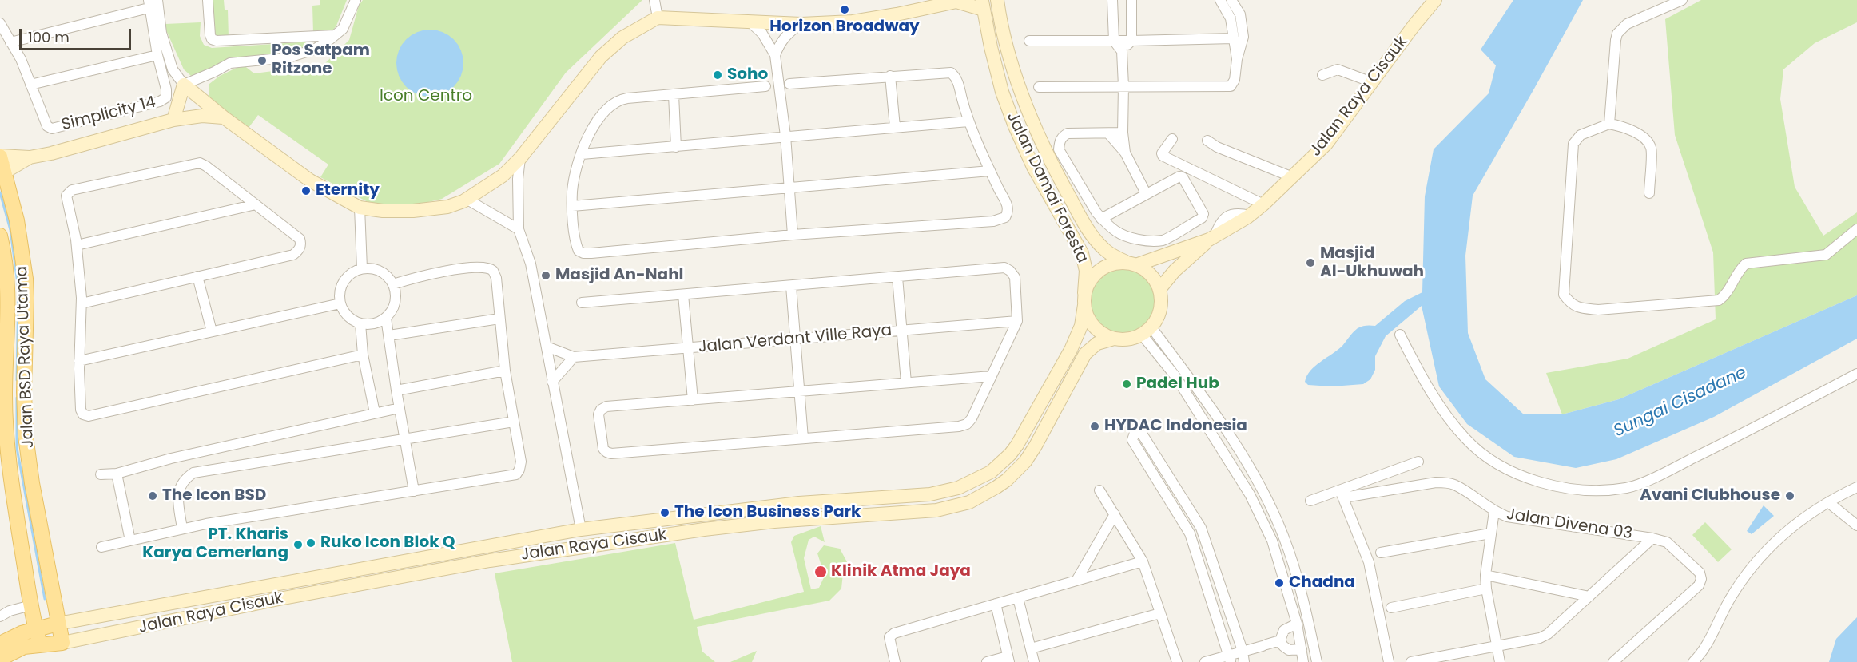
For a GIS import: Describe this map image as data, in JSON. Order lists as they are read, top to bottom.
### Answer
{
  "streets": {
    "main road": ["Jalan Raya Cisauk", "Jalan Damai Foresta", "Jalan BSD Raya Utama"],
    "street": ["Simplicity 14", "Jalan Verdant Ville Raya", "Jalan Divena 03"]
  },
  "crossings": [
    ["Jalan Raya Cisauk", "Jalan Damai Foresta"],
    ["Jalan Raya Cisauk", "Jalan BSD Raya Utama"]
  ],
  "water": ["Sungai Cisadane"],
  "parks": ["Icon Centro"],
  "places": [
    "Horizon Broadway",
    "Pos Satpam Ritzone",
    "Soho",
    "Eternity",
    "Masjid Al-Ukhuwah",
    "Masjid An-Nahl",
    "Padel Hub",
    "HYDAC Indonesia",
    "The Icon BSD",
    "Avani Clubhouse",
    "The Icon Business Park",
    "Ruko Icon Blok Q",
    "PT. Kharis Karya Cemerlang",
    "Klinik Atma Jaya",
    "Chadna"
  ],
  "scale_bar": "100 m"
}
